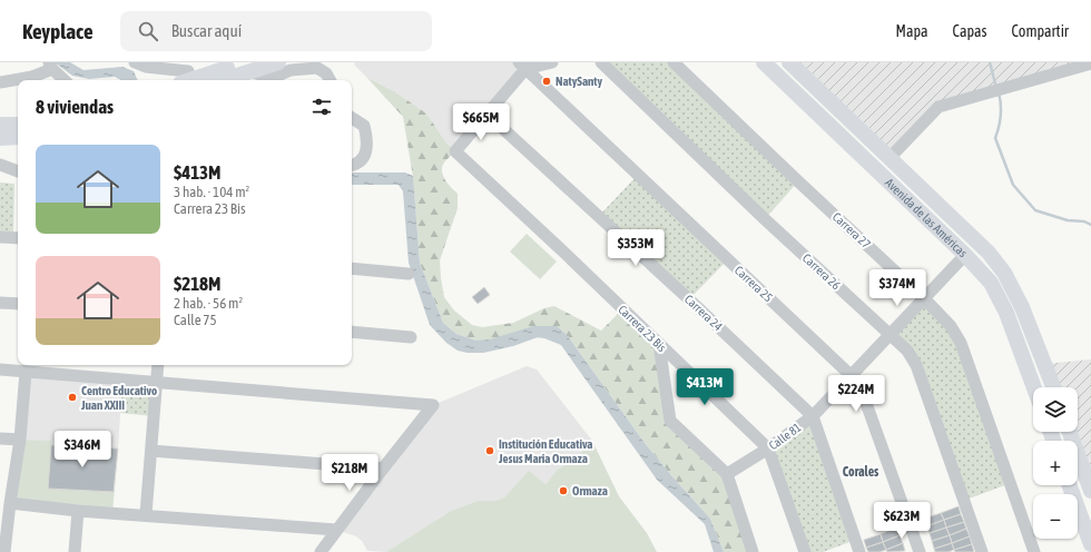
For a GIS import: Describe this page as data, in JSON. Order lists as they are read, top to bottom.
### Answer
{
  "streets": {
    "main road": ["Avenida de las Américas"],
    "street": [
      "Carrera 27",
      "Carrera 26",
      "Carrera 25",
      "Carrera 24",
      "Carrera 23 Bis",
      "Calle 81"
    ]
  },
  "crossings": [
    ["Avenida de las Américas", "Calle 81"],
    ["Carrera 27", "Calle 81"],
    ["Carrera 26", "Calle 81"],
    ["Carrera 25", "Calle 81"],
    ["Carrera 24", "Carrera 23 Bis"],
    ["Carrera 24", "Calle 81"],
    ["Carrera 23 Bis", "Calle 81"]
  ],
  "districts": ["Corales"],
  "places": [
    "NatySanty",
    "Centro Educativo Juan XXIII",
    "Institución Educativa Jesus Maria Ormaza",
    "Ormaza"
  ],
  "page": {
    "header": "Keyplace",
    "search": "Buscar aquí",
    "nav": ["Mapa", "Capas", "Compartir"],
    "heading": "8 viviendas",
    "price": [
      "$665M",
      "$353M",
      "$374M",
      "$413M",
      "$224M",
      "$346M",
      "$218M",
      "$623M"
    ],
    "list": [
      {
        "name": "$413M",
        "note": "3 hab. · 104 m² · Carrera 23 Bis"
      },
      {
        "name": "$218M",
        "note": "2 hab. · 56 m² · Calle 75"
      }
    ],
    "map_buttons": ["+", "−"]
  }
}
